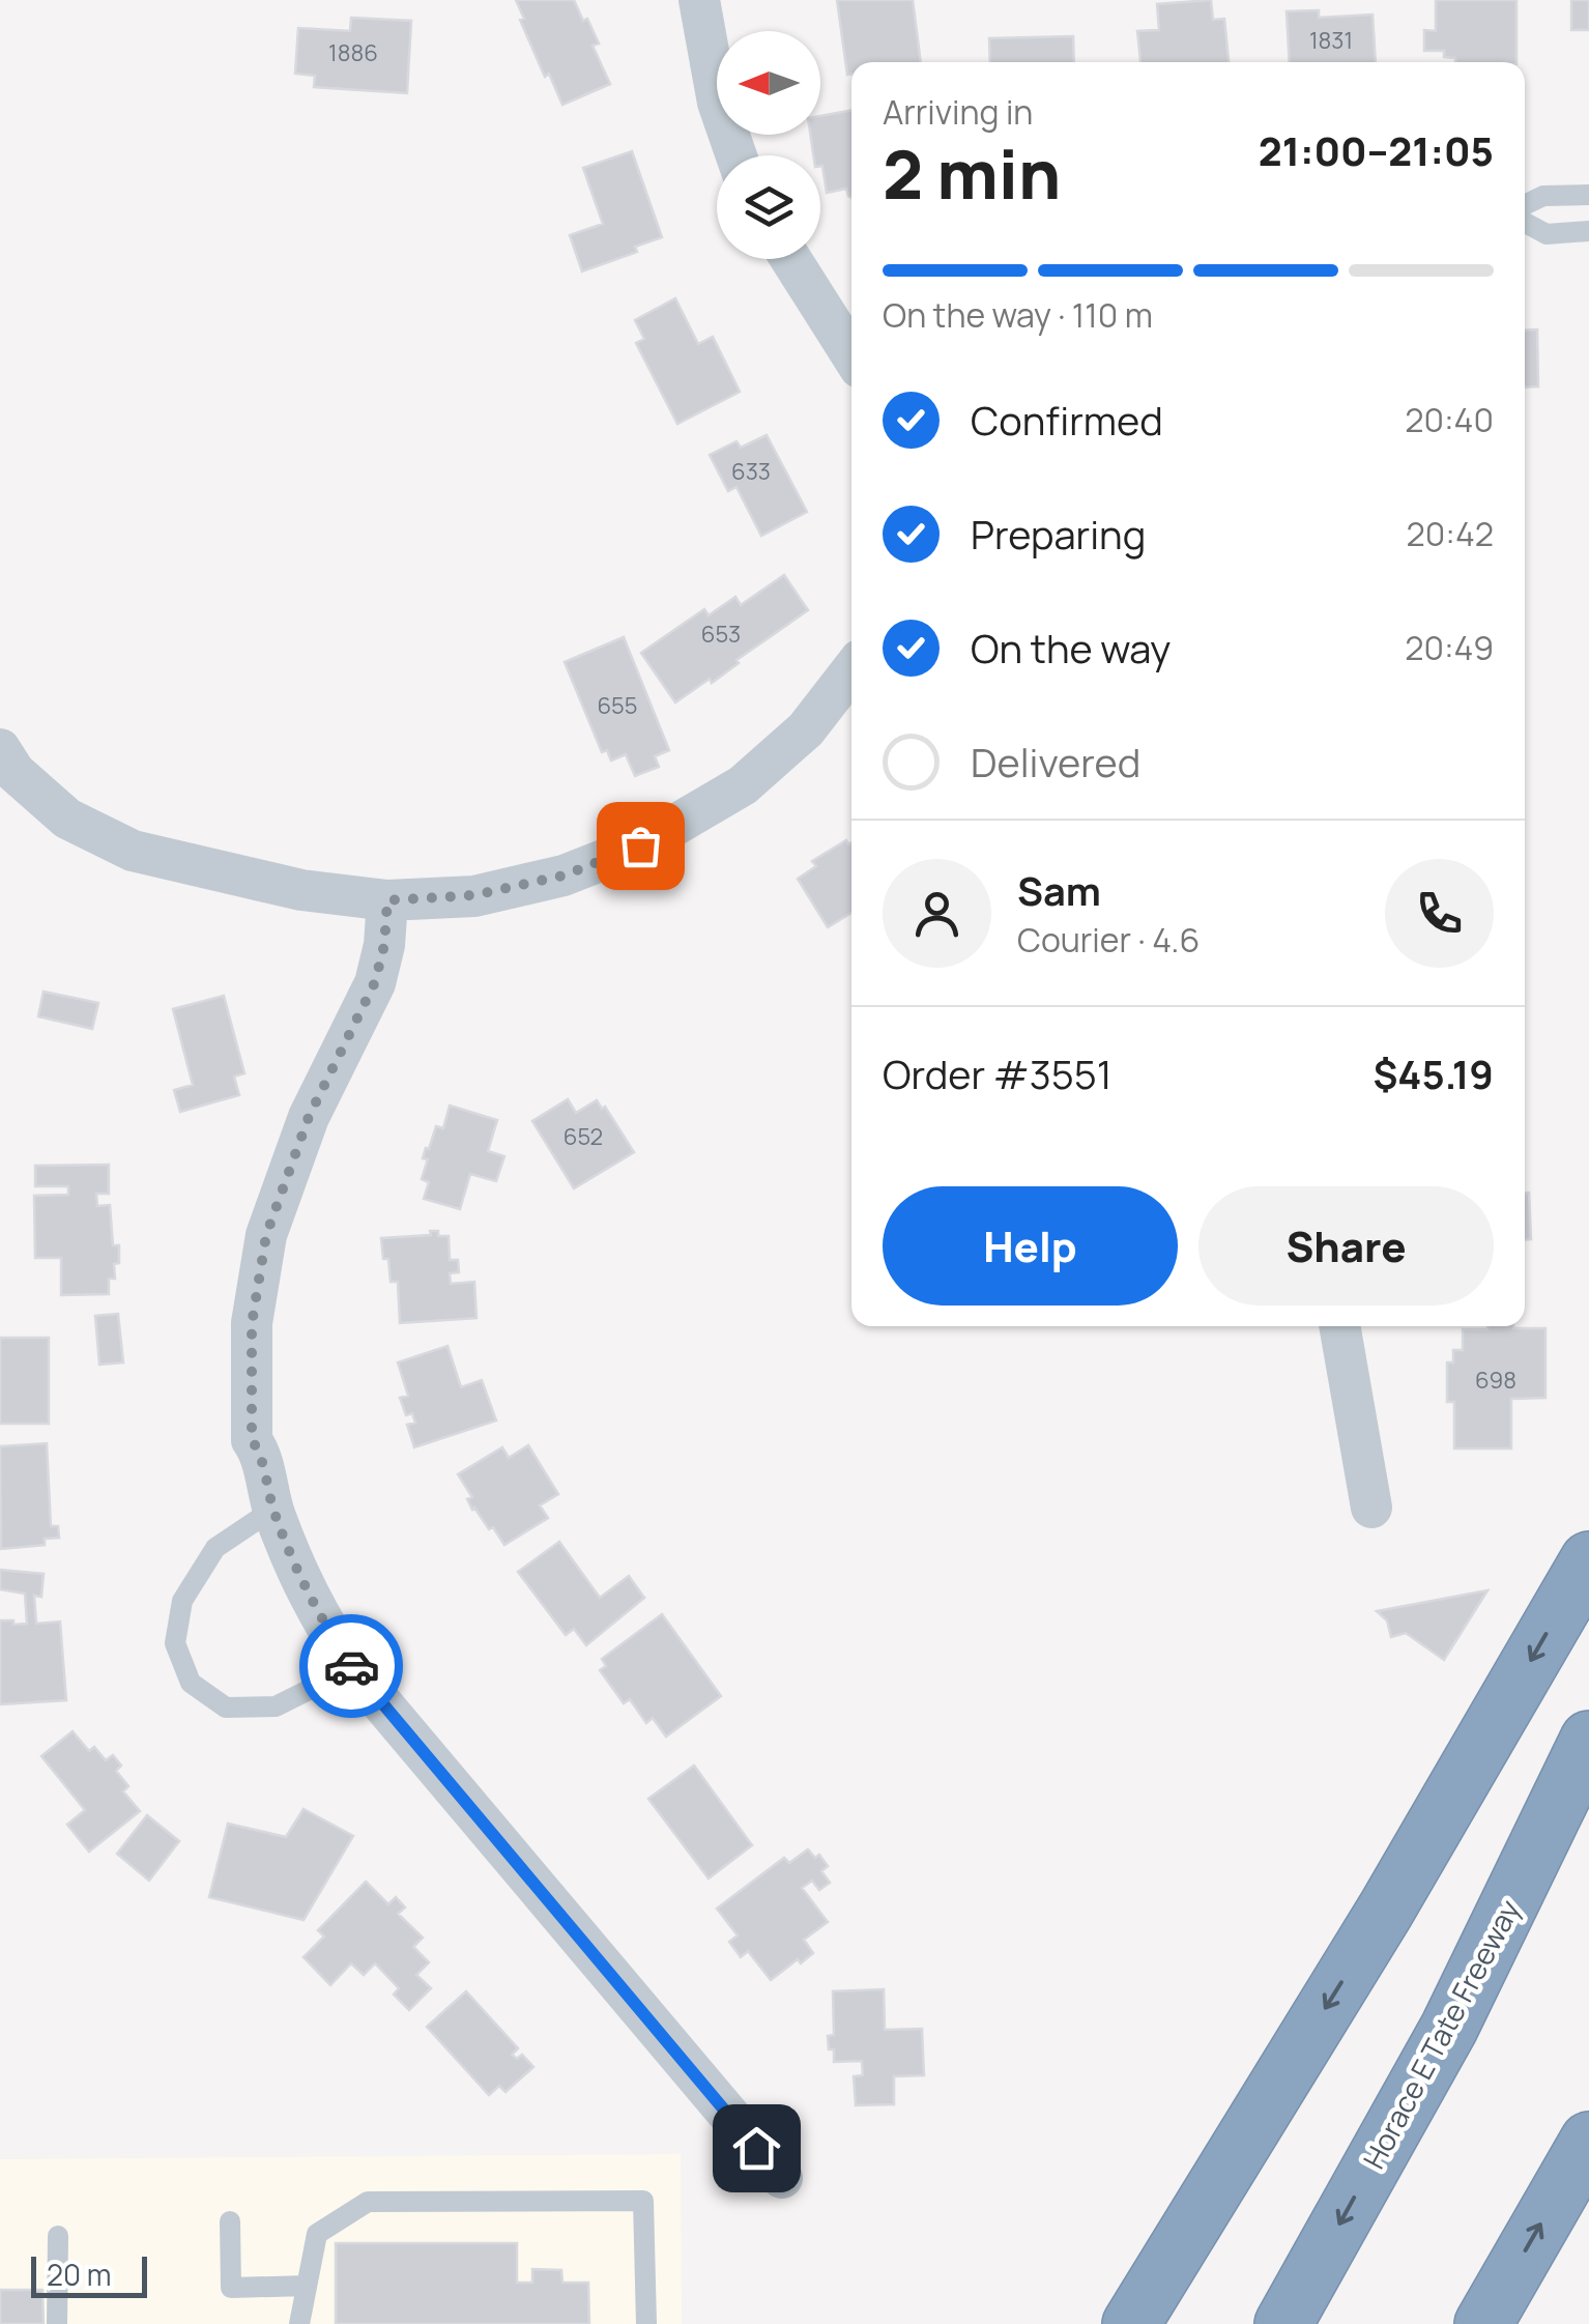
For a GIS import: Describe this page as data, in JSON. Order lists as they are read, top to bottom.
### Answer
{
  "streets": {
    "highway": ["Horace E Tate Freeway"]
  },
  "house_numbers": [
    "1831",
    "1886",
    "633",
    "653",
    "655",
    "652",
    "698"
  ],
  "scale_bar": "20 m",
  "north": "left",
  "page": {
    "heading": ["2 min", "Arriving in", "21:00–21:05"],
    "panel": [
      "Sam",
      "Courier · 4.6",
      "Order #3551",
      "$45.19"
    ],
    "bar": "On the way · 110 m",
    "list": [
      ["Confirmed", "20:40"],
      ["Preparing", "20:42"],
      ["On the way", "20:49"],
      "Delivered"
    ],
    "buttons": ["Help", "Share"],
    "scale": "20 m"
  }
}
